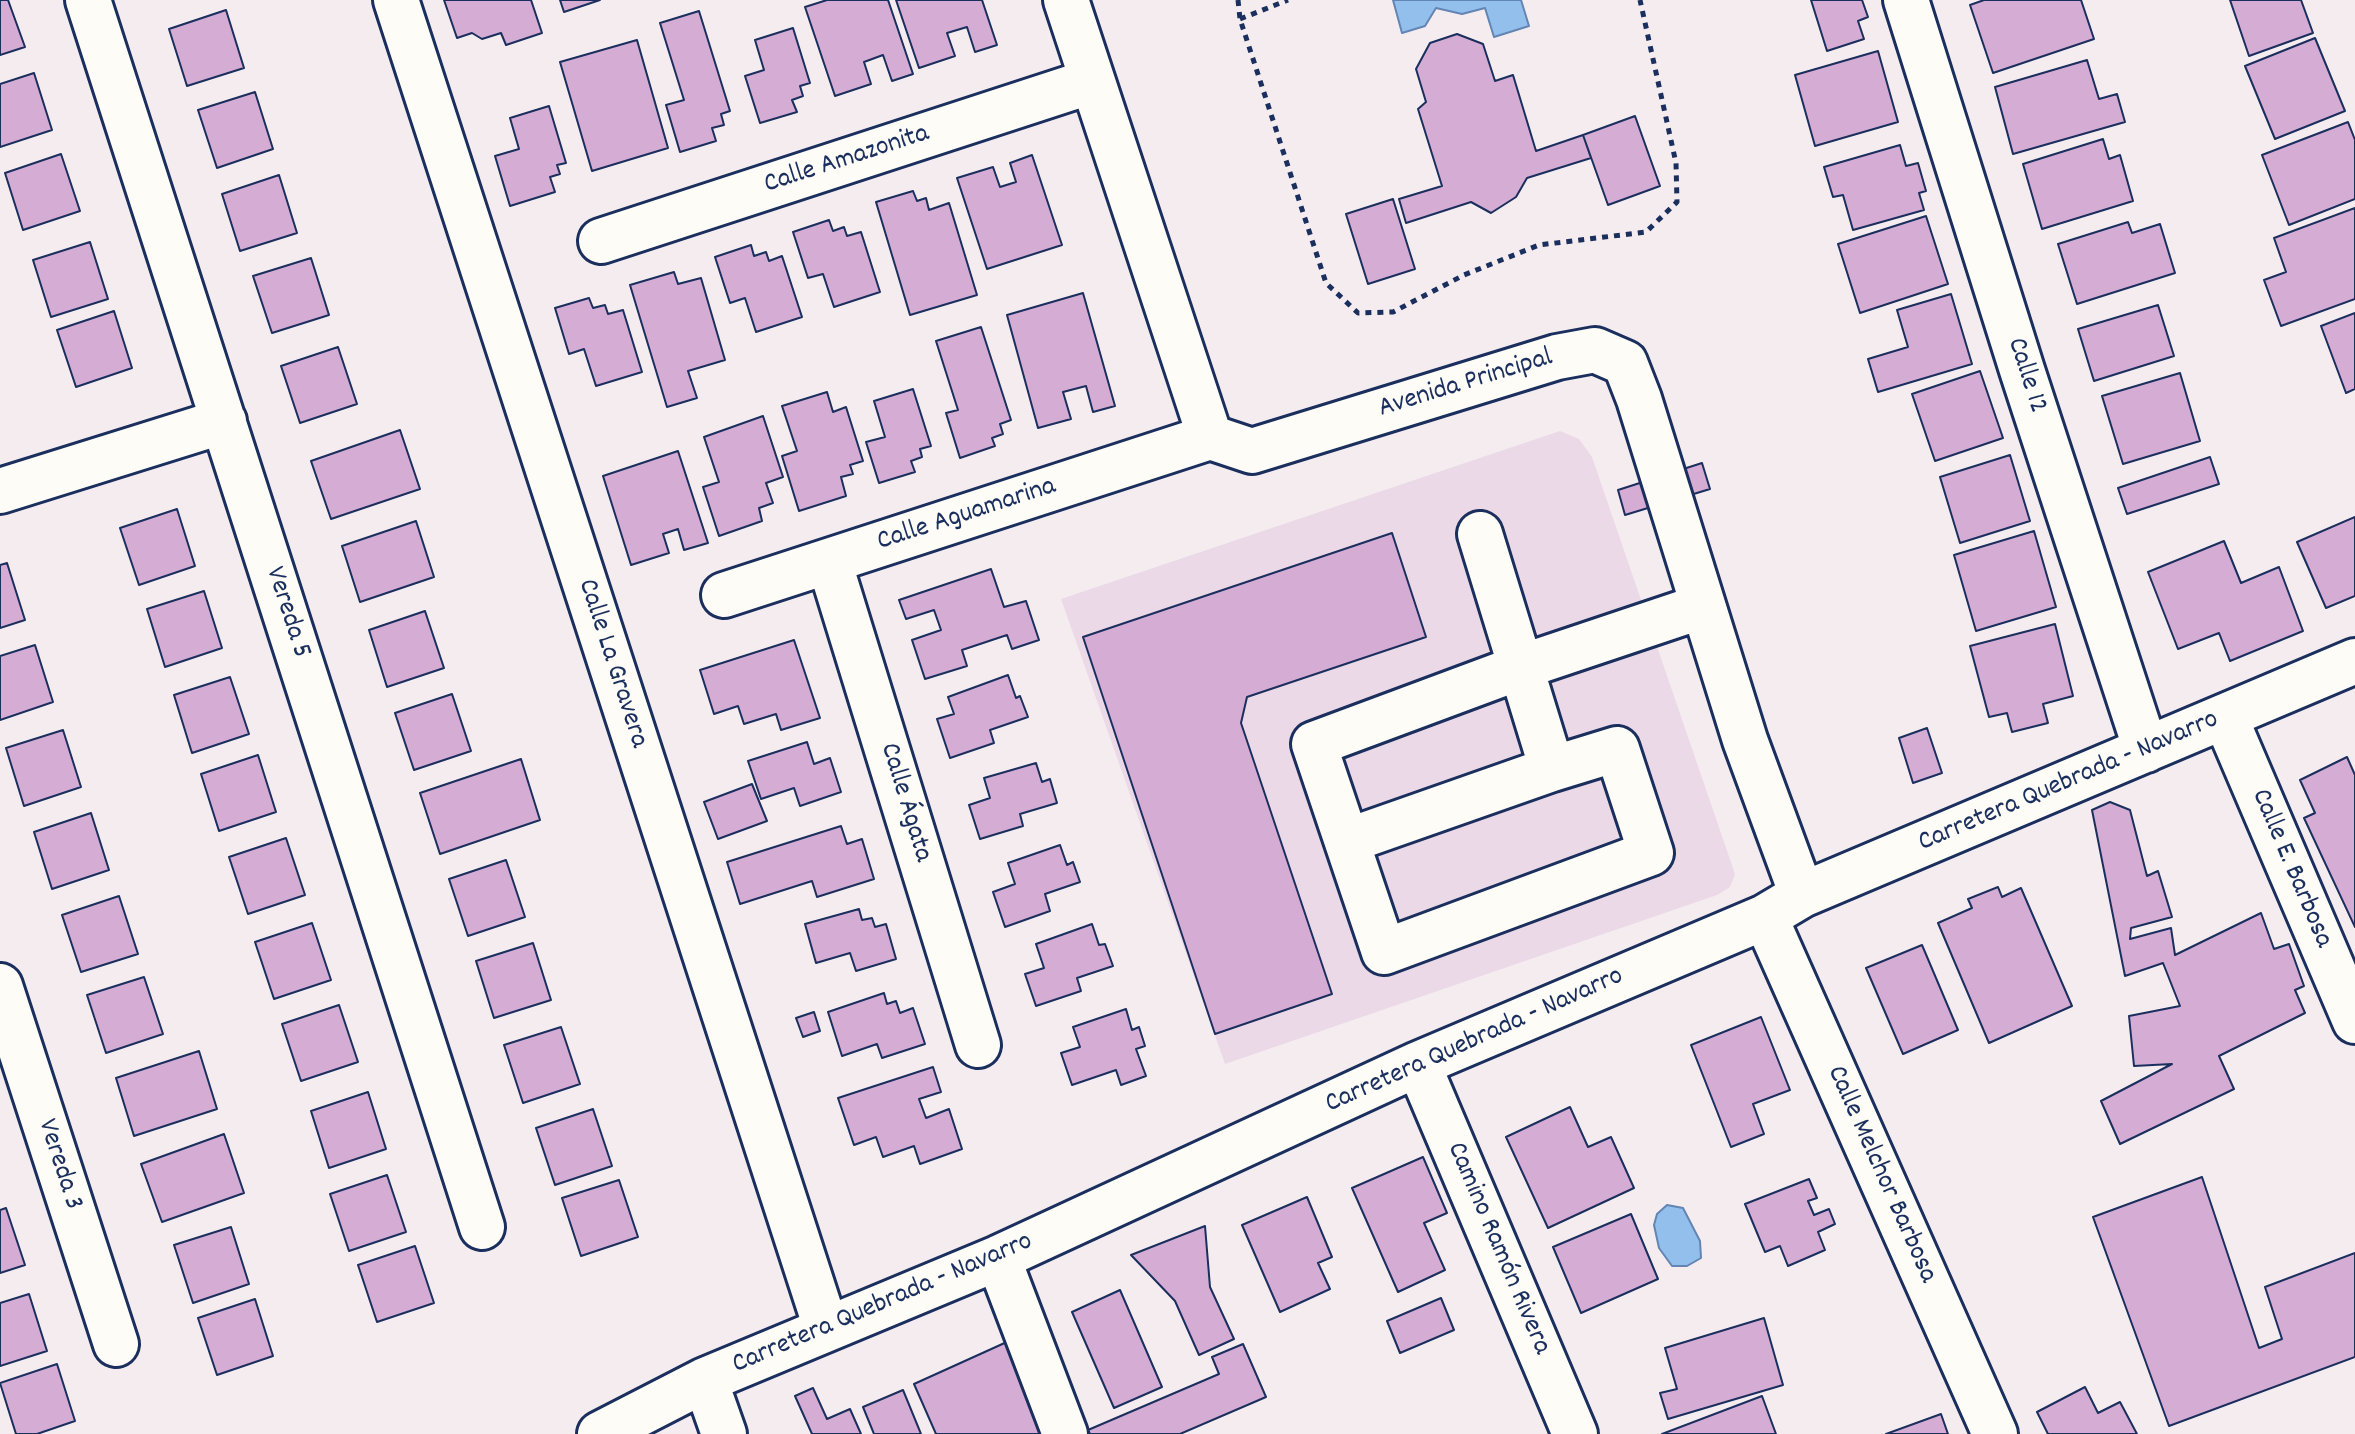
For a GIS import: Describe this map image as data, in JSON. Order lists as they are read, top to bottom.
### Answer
{
  "streets": {
    "street": [
      "Calle Amazonita",
      "Calle 12",
      "Avenida Principal",
      "Calle Aguamarina",
      "Vereda 5",
      "Calle La Gravera",
      "Carretera Quebrada - Navarro",
      "Calle Ágata",
      "Calle E. Barbosa",
      "Vereda 3",
      "Calle Melchor Barbosa",
      "Camino Ramón Rivera"
    ]
  },
  "crossings": [
    ["Calle 12", "Carretera Quebrada - Navarro"],
    ["Avenida Principal", "Calle Aguamarina"],
    ["Avenida Principal", "Carretera Quebrada - Navarro"],
    ["Calle Aguamarina", "Calle Ágata"],
    ["Calle La Gravera", "Carretera Quebrada - Navarro"],
    ["Carretera Quebrada - Navarro", "Calle E. Barbosa"],
    ["Carretera Quebrada - Navarro", "Calle Melchor Barbosa"],
    ["Carretera Quebrada - Navarro", "Camino Ramón Rivera"]
  ]
}
